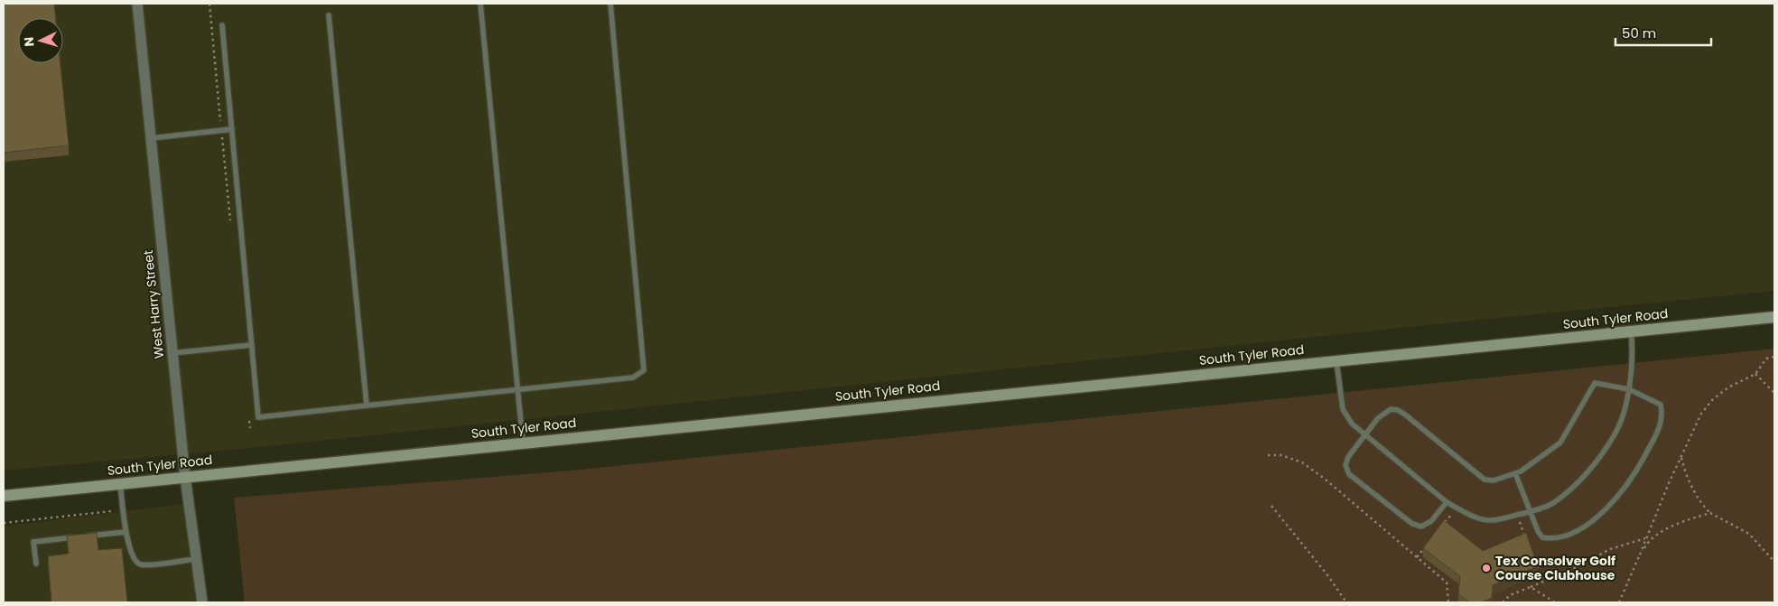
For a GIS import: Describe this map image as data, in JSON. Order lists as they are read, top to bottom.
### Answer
{
  "streets": {
    "street": ["West Harry Street", "South Tyler Road"]
  },
  "crossings": [
    ["West Harry Street", "South Tyler Road"]
  ],
  "places": ["Tex Consolver Golf Course Clubhouse"],
  "scale_bar": "50 m",
  "north": "left"
}
